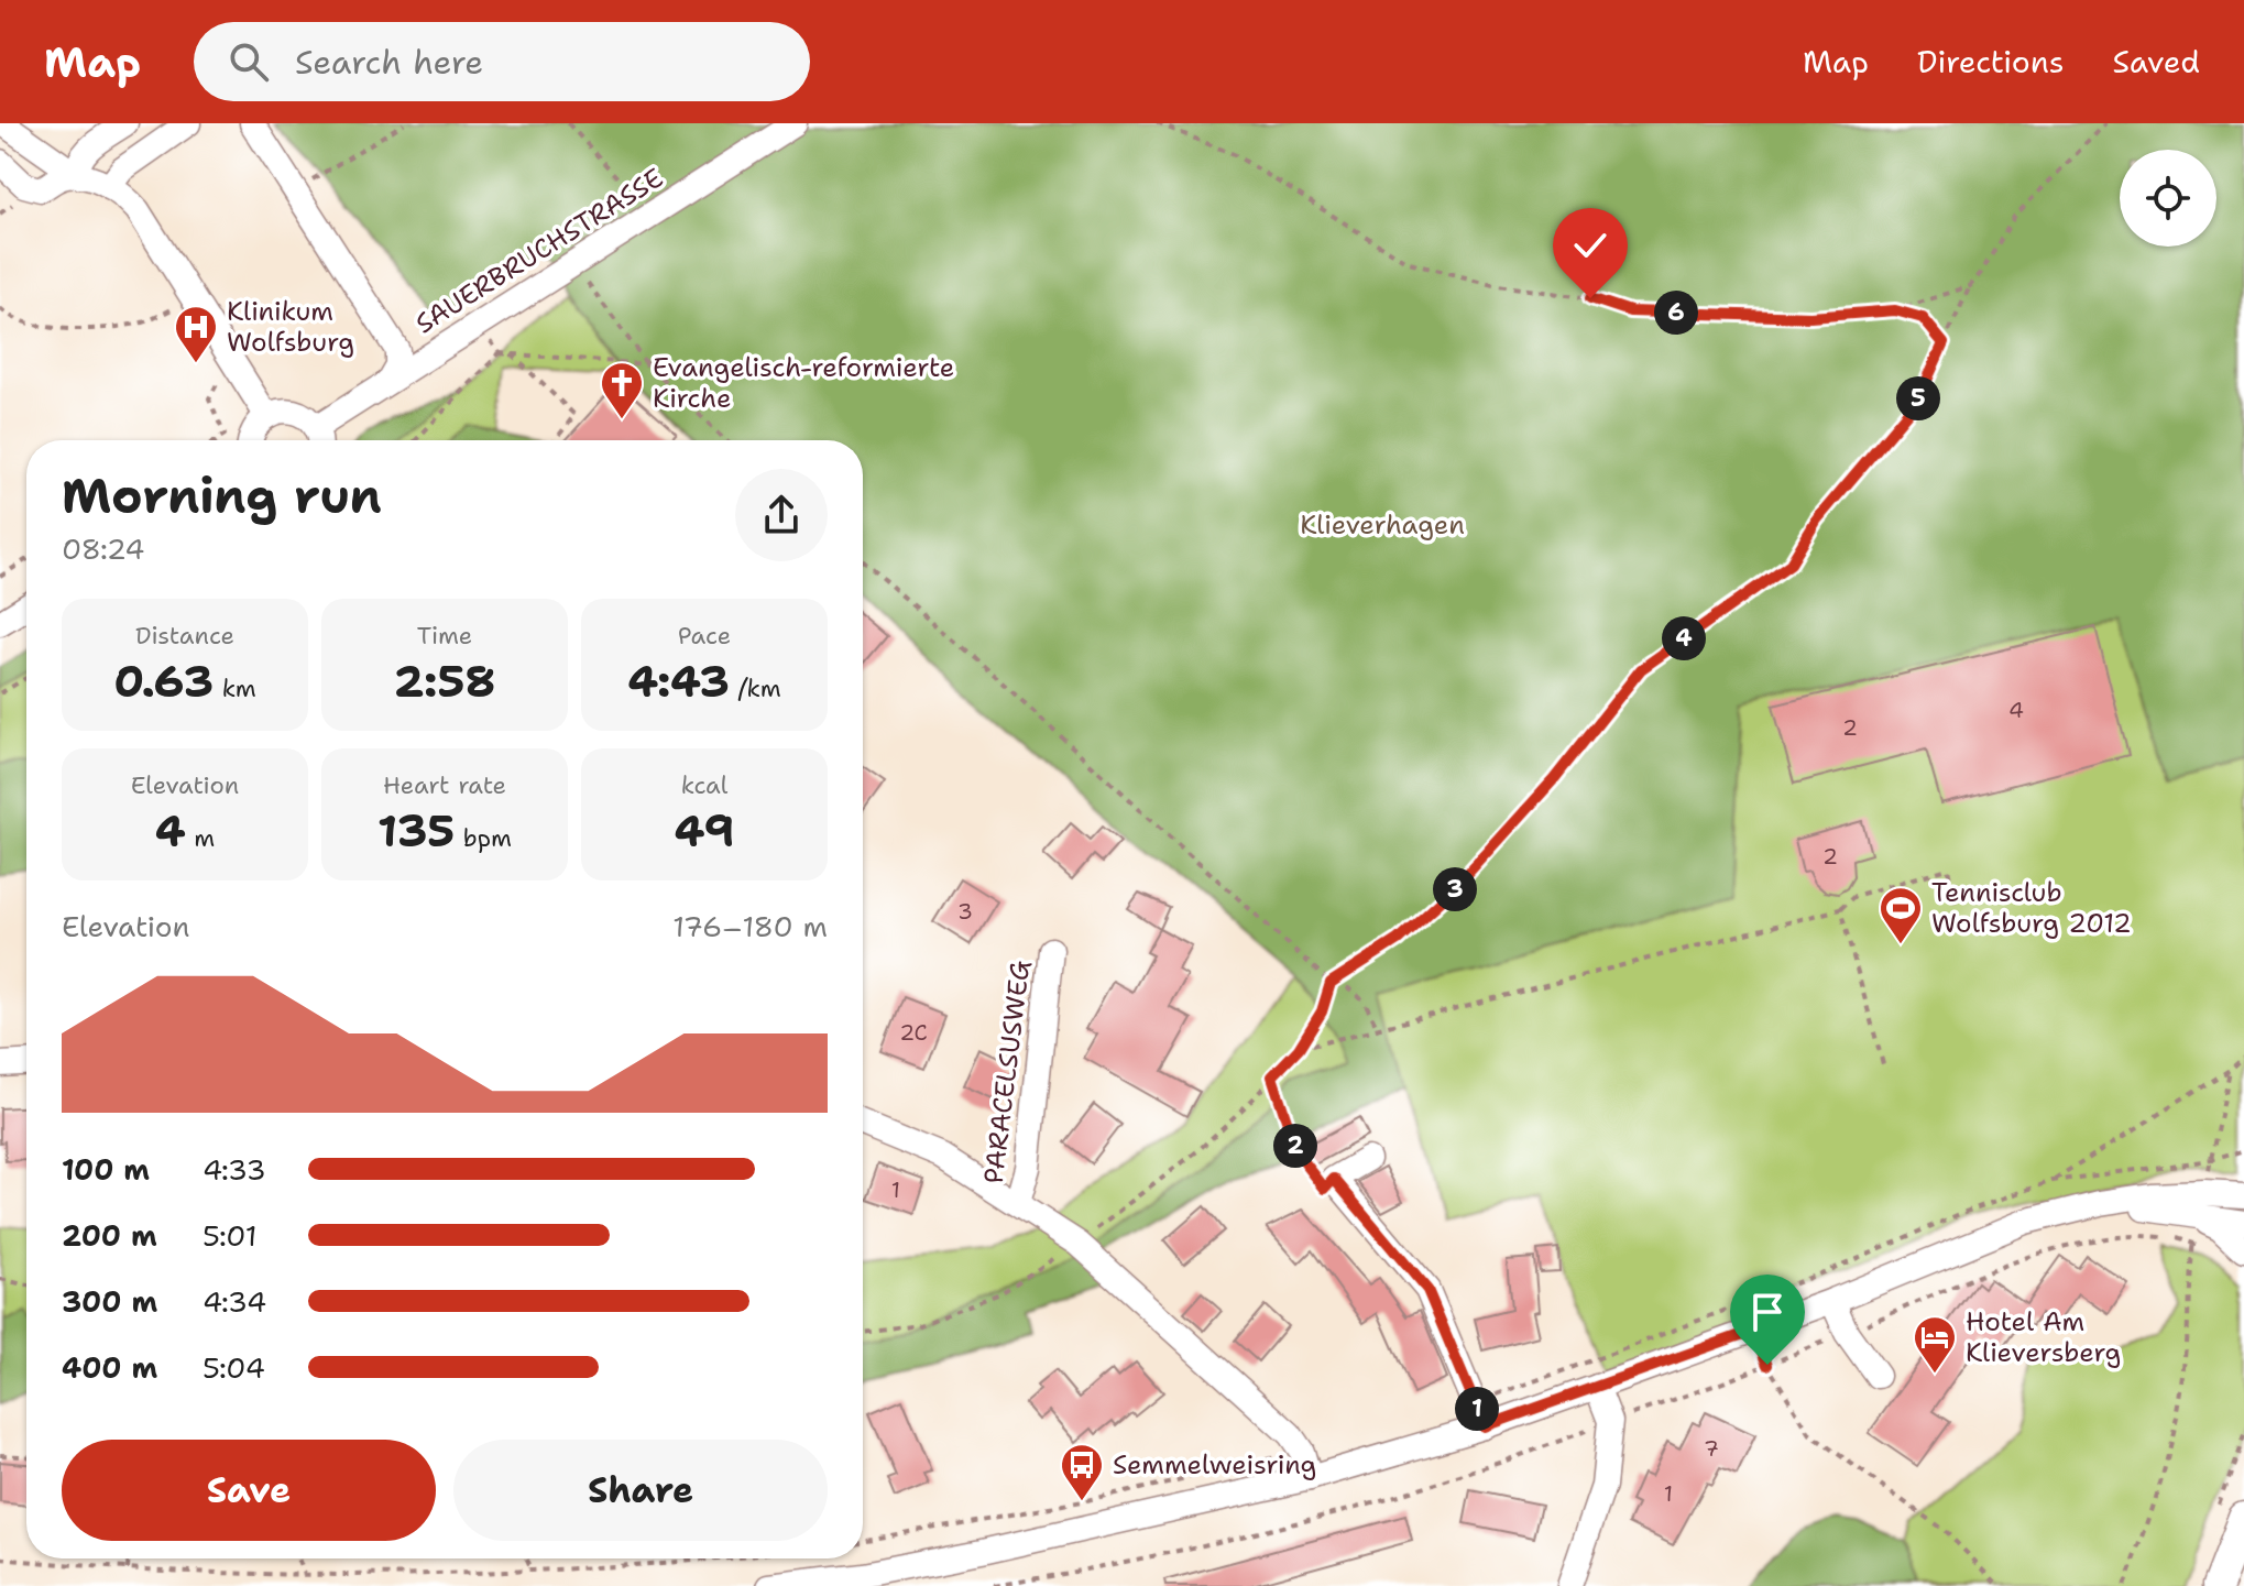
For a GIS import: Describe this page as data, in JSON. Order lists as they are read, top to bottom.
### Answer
{
  "streets": {
    "street": ["SAUERBRUCHSTRASSE", "PARACELSUSWEG"]
  },
  "parks": ["Klieverhagen"],
  "places": {
    "hospital": ["Klinikum Wolfsburg"],
    "church": ["Evangelisch-reformierte Kirche"],
    "sports": ["Tennisclub Wolfsburg 2012"],
    "hotel": ["Hotel Am Klieversberg"],
    "bus stop": ["Semmelweisring"]
  },
  "house_numbers": [
    "4",
    "2",
    "2",
    "3",
    "2C",
    "1",
    "7",
    "1"
  ],
  "page": {
    "header": "Map",
    "search": "Search here",
    "nav": ["Map", "Directions", "Saved"],
    "pins": [
      "6",
      "5",
      "4",
      "3",
      "2",
      "1"
    ],
    "heading": ["Morning run", "08:24"],
    "stats": [
      ["Distance", "0.63 km"],
      ["Time", "2:58"],
      ["Pace", "4:43 /km"],
      ["Elevation", "4 m"],
      ["Heart rate", "135 bpm"],
      ["kcal", "49"]
    ],
    "chart": ["Elevation", "176–180 m"],
    "list": [
      {
        "name": "100 m",
        "note": "4:33"
      },
      {
        "name": "200 m",
        "note": "5:01"
      },
      {
        "name": "300 m",
        "note": "4:34"
      },
      {
        "name": "400 m",
        "note": "5:04"
      }
    ],
    "buttons": ["Save", "Share"]
  }
}
